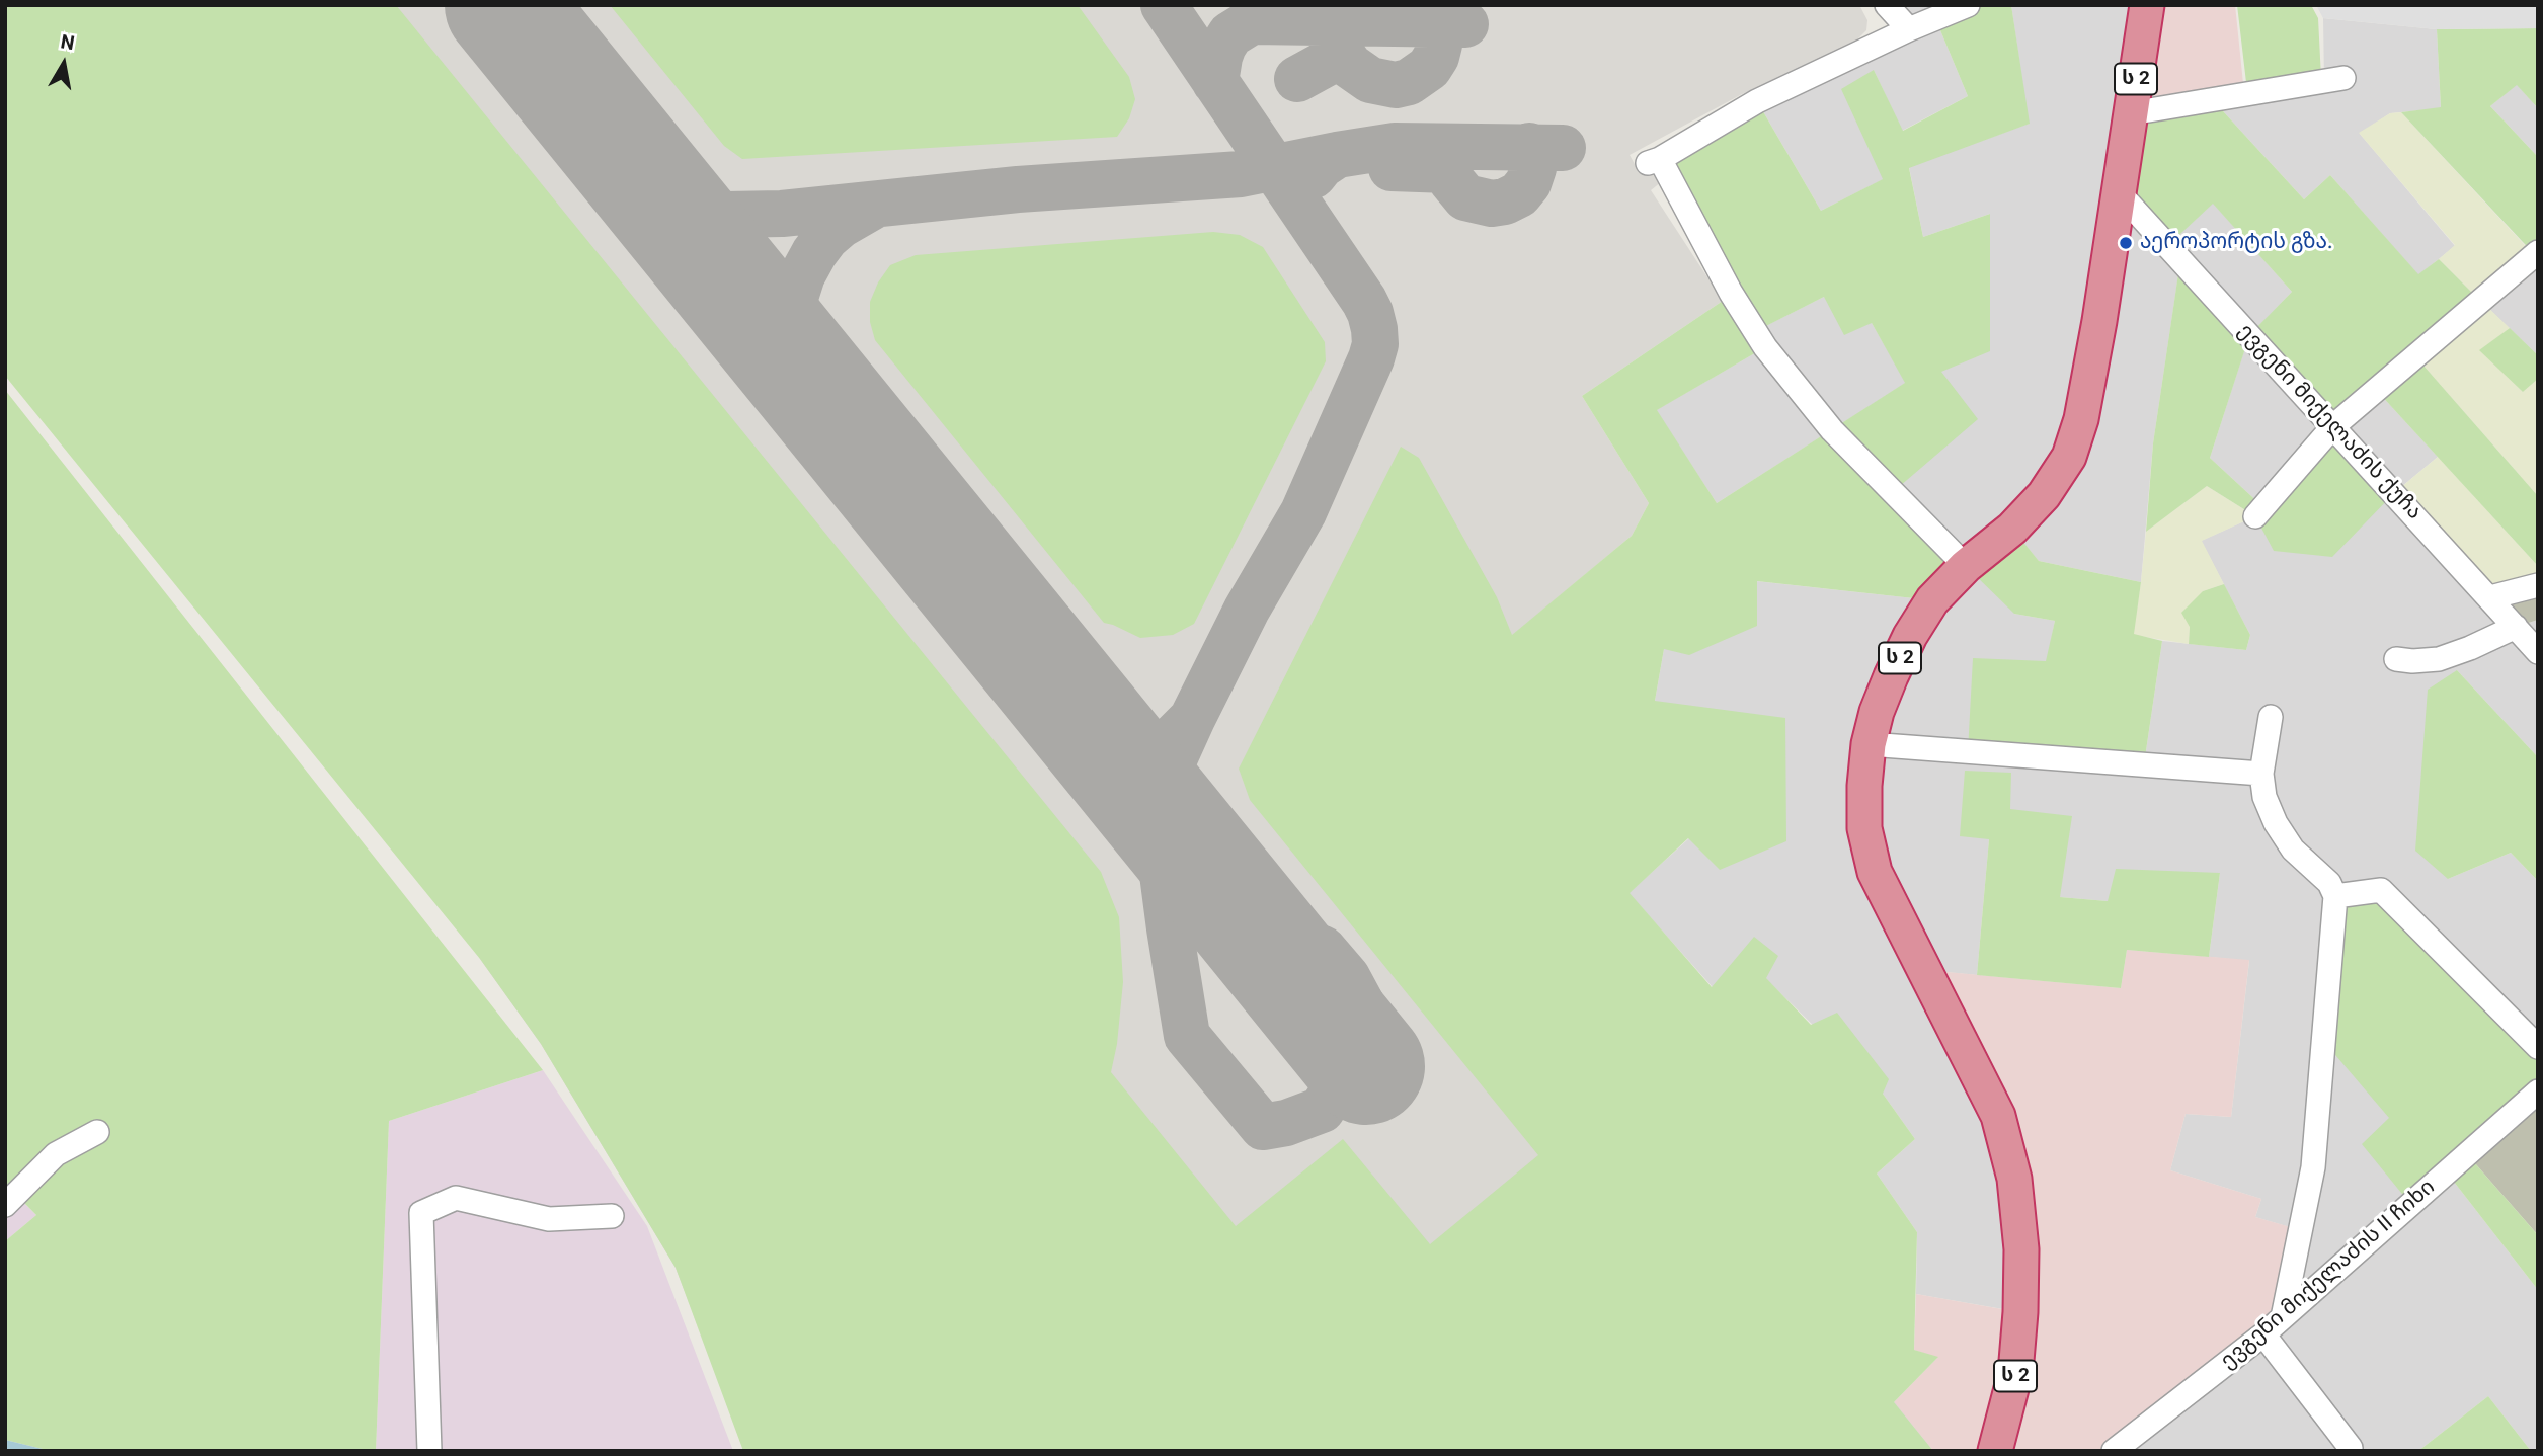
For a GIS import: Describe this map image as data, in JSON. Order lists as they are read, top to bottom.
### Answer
{
  "streets": {
    "highway": ["ს 2"],
    "street": ["ევგენი მიქელაძის ქუჩა", "ევგენი მიქელაძის II ჩიხი"]
  },
  "crossings": [
    ["ს 2", "ევგენი მიქელაძის ქუჩა"]
  ],
  "places": ["აეროპორტის გზა."],
  "north": "top"
}
